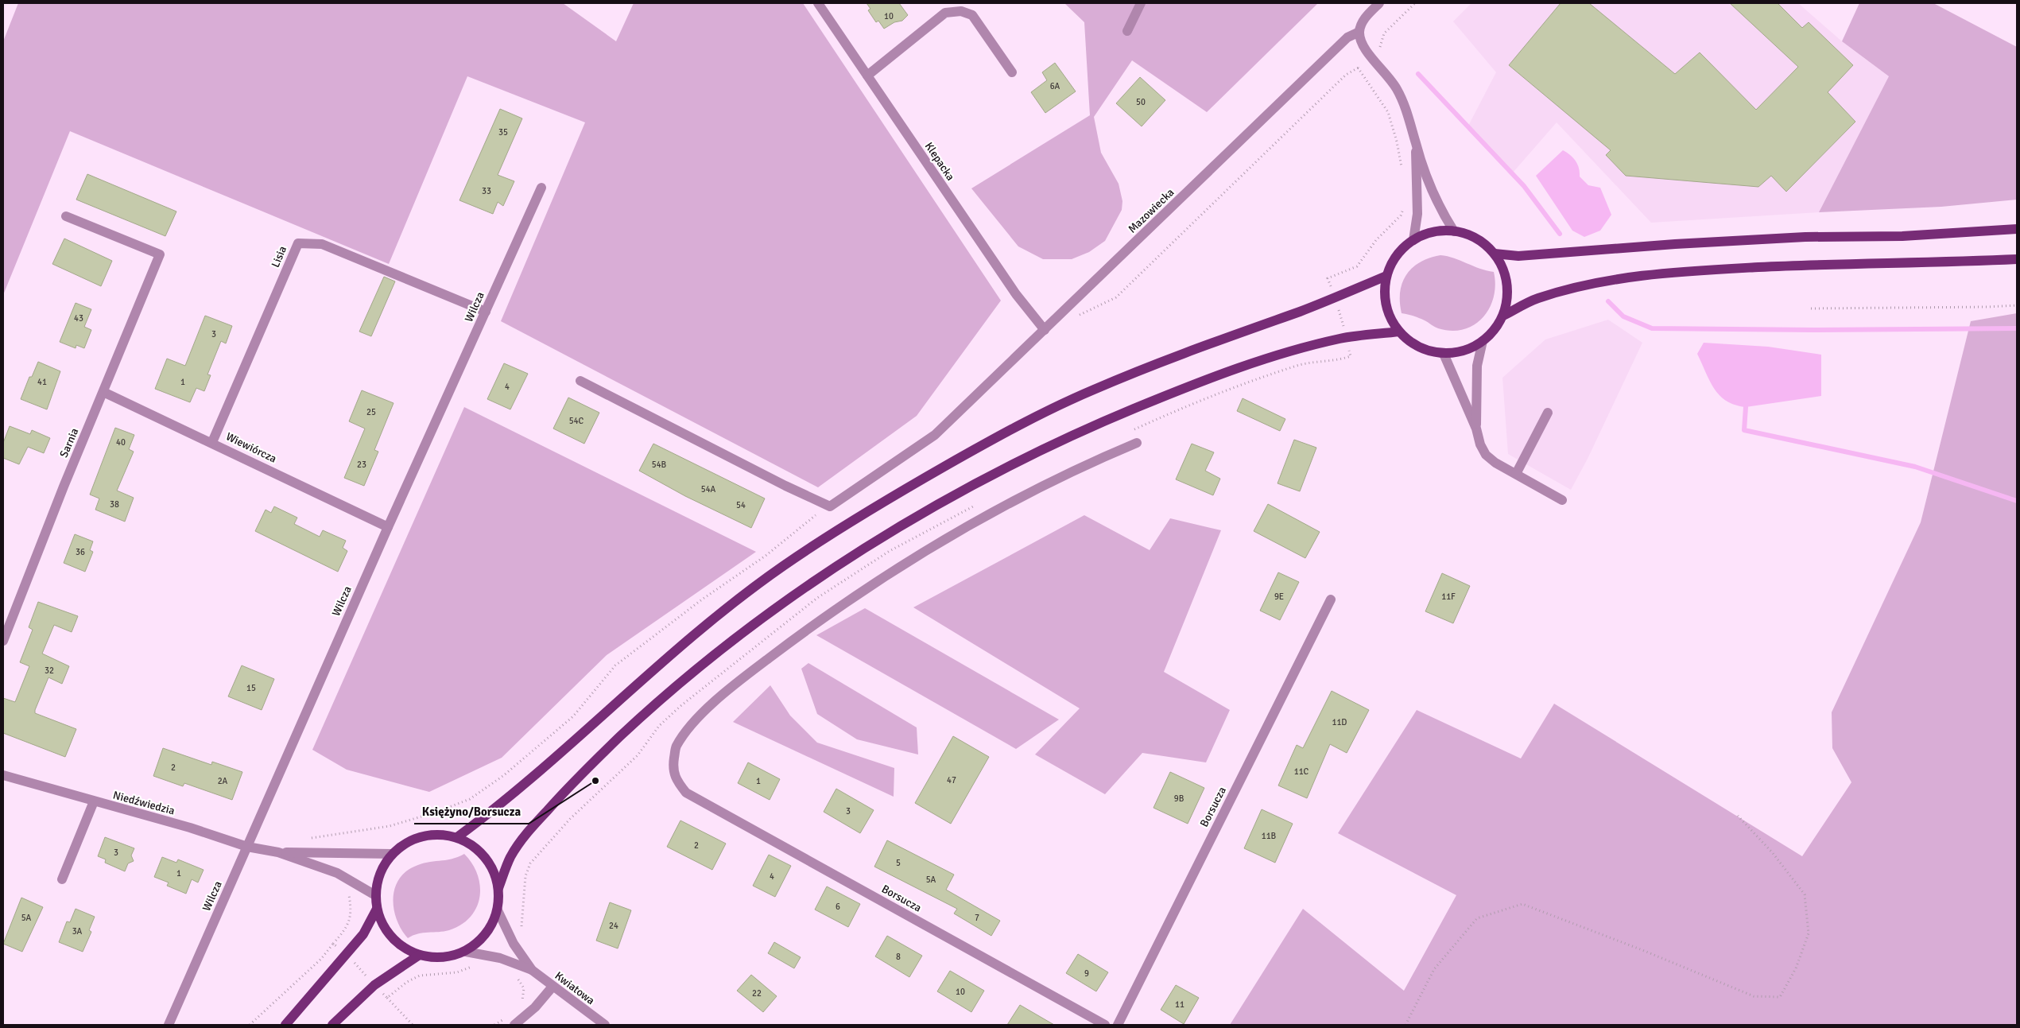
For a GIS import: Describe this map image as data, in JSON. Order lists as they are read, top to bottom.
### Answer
{
  "streets": {
    "street": [
      "Klepacka",
      "Mazowiecka",
      "Lisia",
      "Wilcza",
      "Sarnia",
      "Wiewiórcza",
      "Niedźwiedzia",
      "Borsucza",
      "Kwiatowa"
    ]
  },
  "crossings": [
    ["Klepacka", "Mazowiecka"],
    ["Lisia", "Wilcza"],
    ["Lisia", "Wiewiórcza"],
    ["Wilcza", "Wiewiórcza"],
    ["Wilcza", "Niedźwiedzia"],
    ["Sarnia", "Wiewiórcza"],
    ["Niedźwiedzia", "Kwiatowa"]
  ],
  "places": ["Księżyno/Borsucza"],
  "house_numbers": [
    "10",
    "6A",
    "50",
    "35",
    "33",
    "43",
    "3",
    "41",
    "1",
    "4",
    "25",
    "54C",
    "40",
    "23",
    "54B",
    "54A",
    "38",
    "54",
    "36",
    "9E",
    "11F",
    "32",
    "15",
    "11D",
    "2",
    "11C",
    "47",
    "2A",
    "1",
    "9B",
    "3",
    "11B",
    "2",
    "3",
    "5",
    "1",
    "4",
    "5A",
    "6",
    "5A",
    "7",
    "24",
    "3A",
    "8",
    "9",
    "10",
    "22",
    "11"
  ]
}
